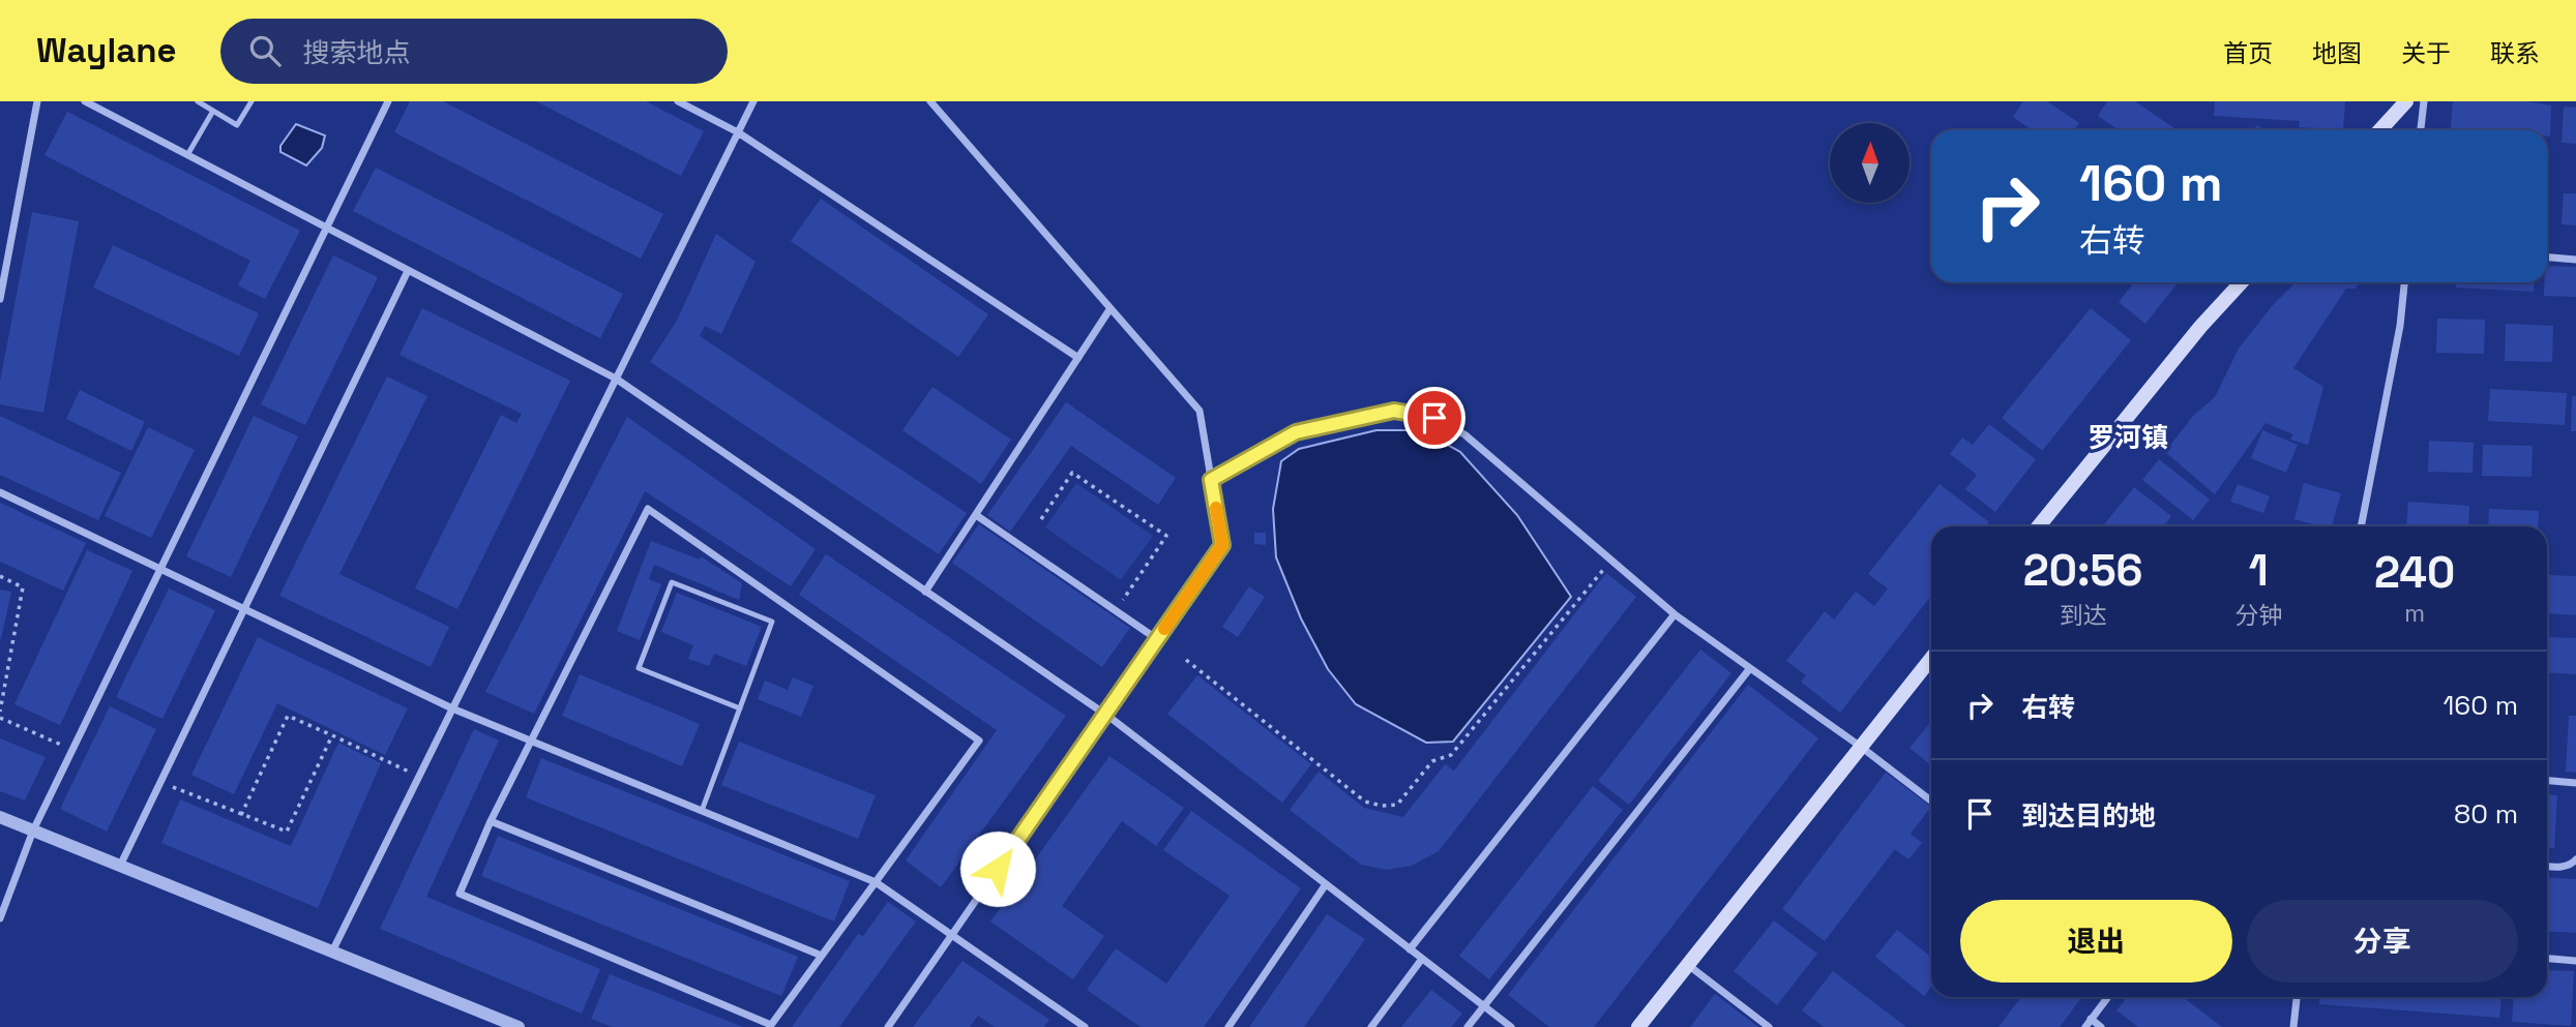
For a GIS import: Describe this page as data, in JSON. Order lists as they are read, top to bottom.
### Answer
{
  "districts": ["罗河镇"],
  "north": "top",
  "page": {
    "header": "Waylane",
    "search": "搜索地点",
    "nav": [
      "首页",
      "地图",
      "关于",
      "联系"
    ],
    "turn": ["160 m", "右转"],
    "eta": [
      "20:56",
      "到达",
      "1",
      "分钟",
      "240",
      "m"
    ],
    "list": [
      {
        "name": "右转",
        "value": "160 m"
      },
      {
        "name": "到达目的地",
        "value": "80 m"
      }
    ],
    "buttons": ["退出", "分享"]
  }
}
